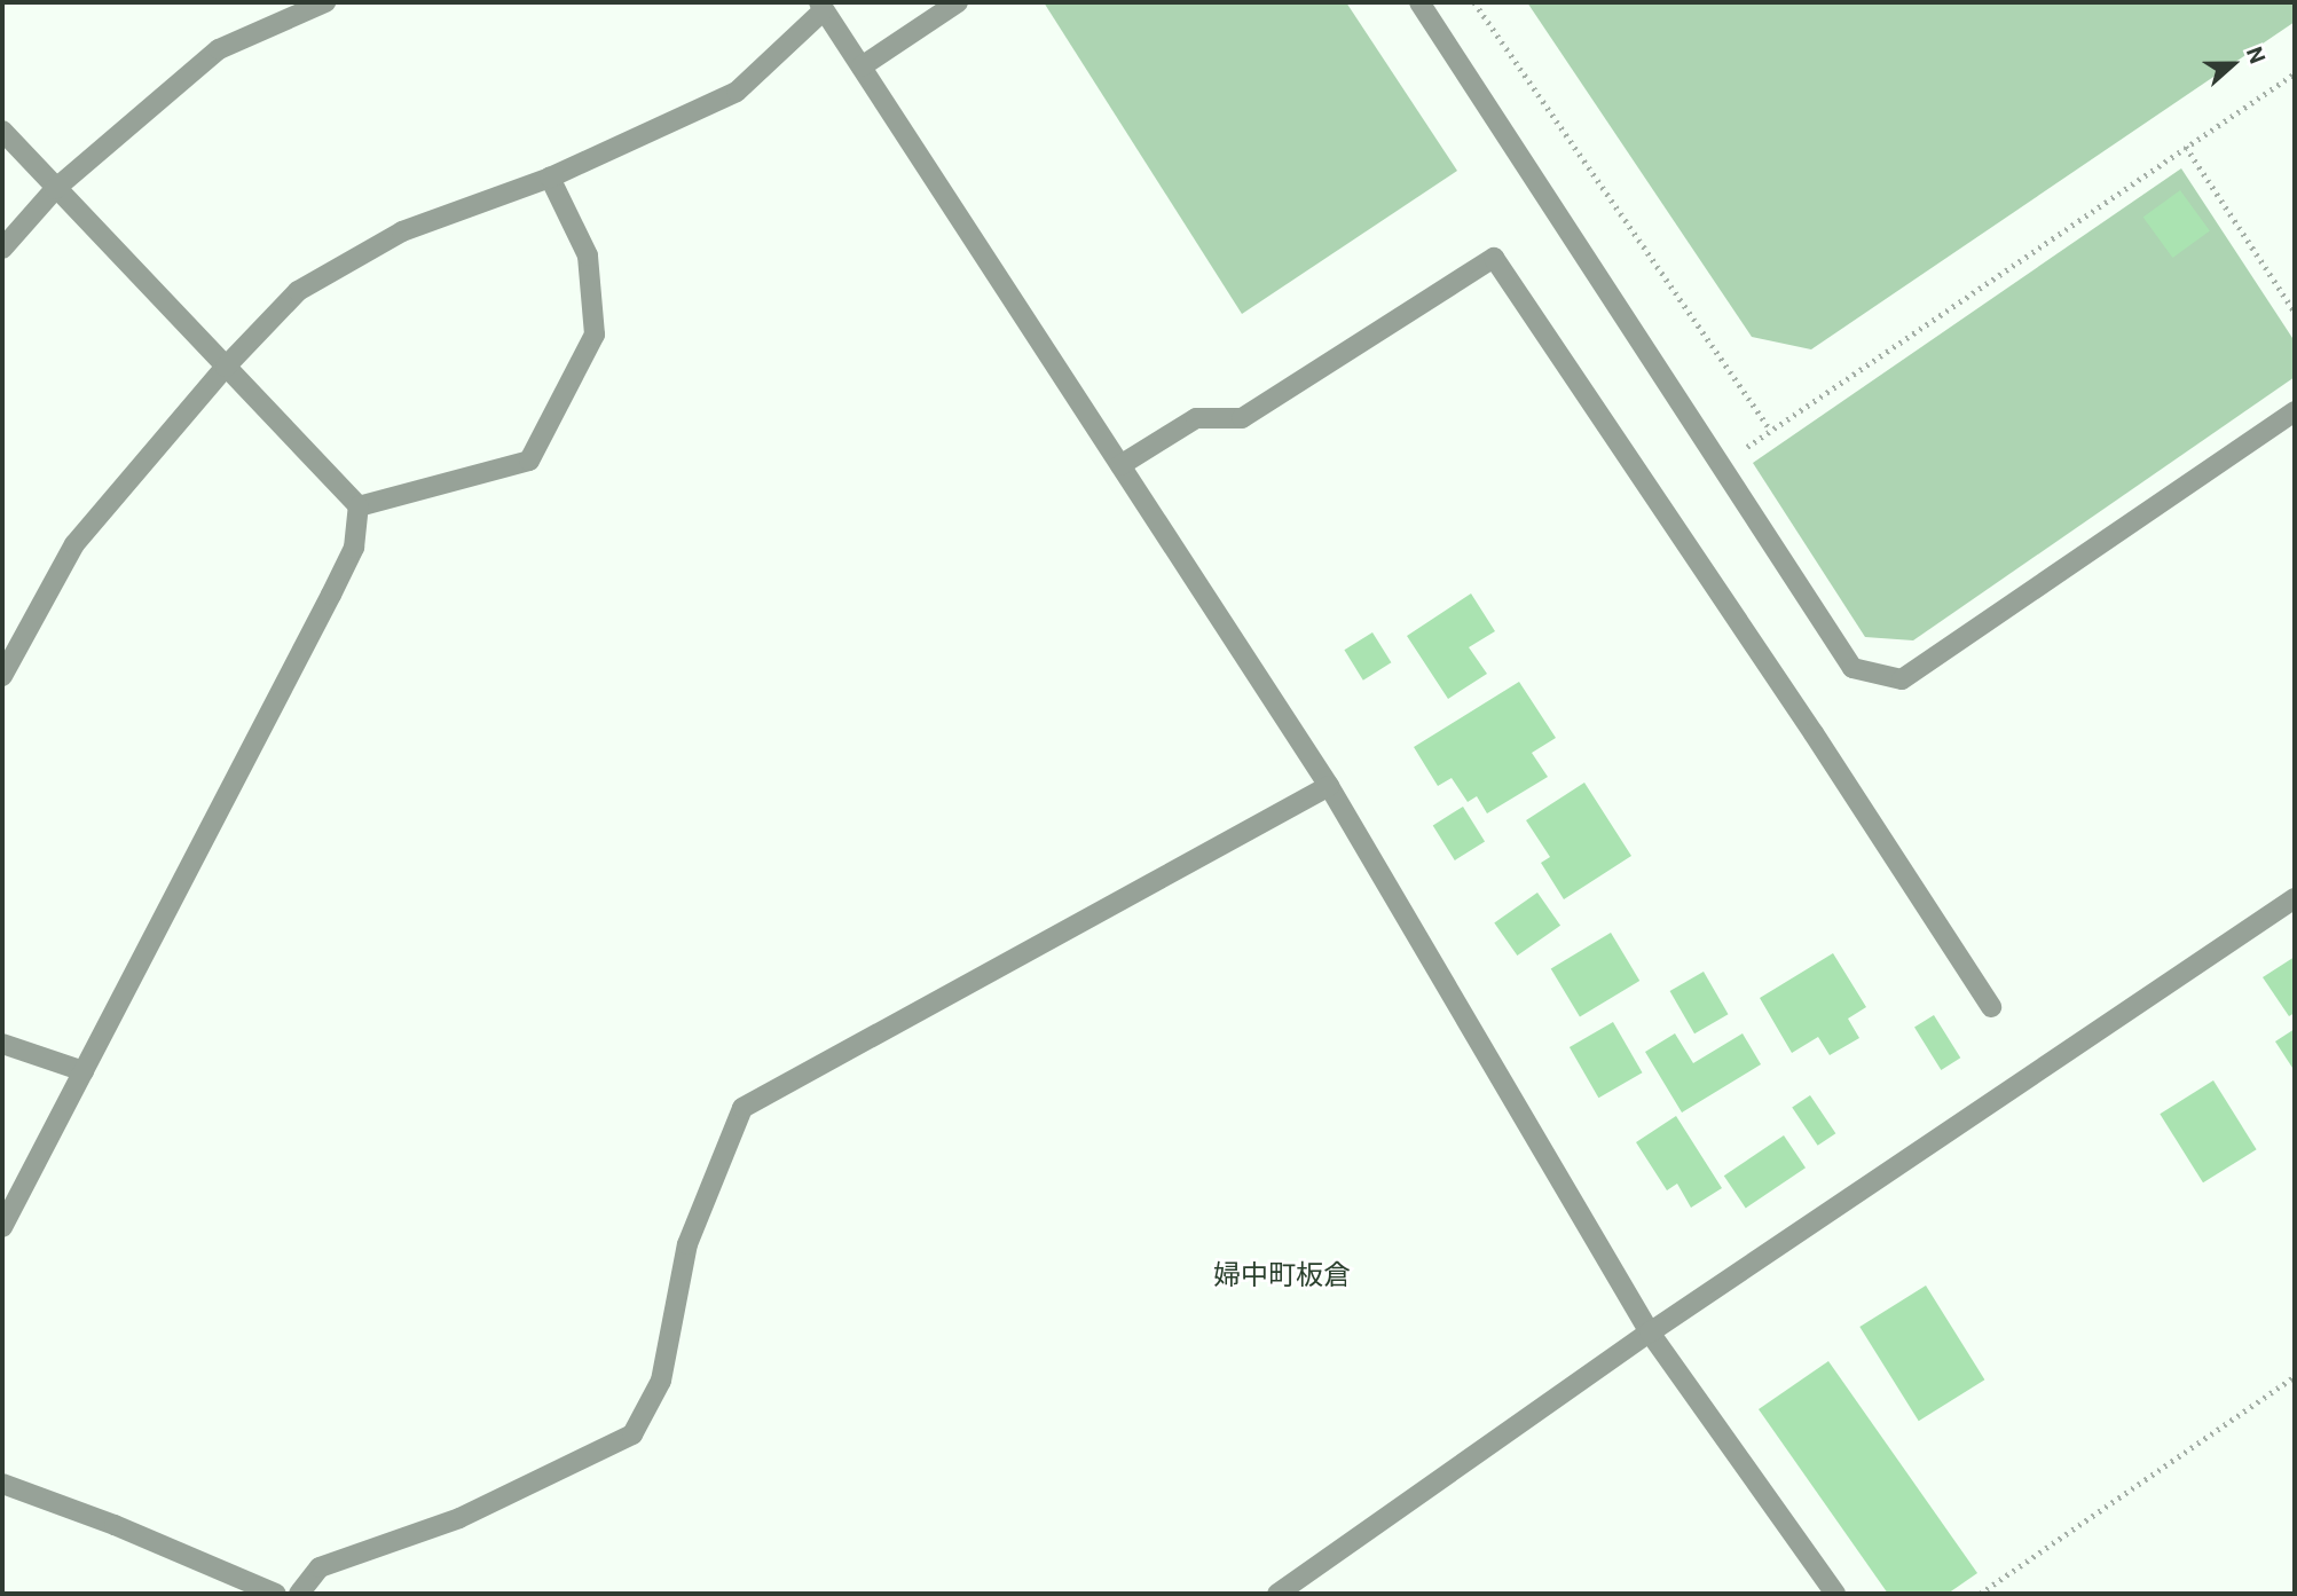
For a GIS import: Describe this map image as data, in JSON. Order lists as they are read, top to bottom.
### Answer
{
  "districts": ["婦中町板倉"],
  "north": "right"
}
